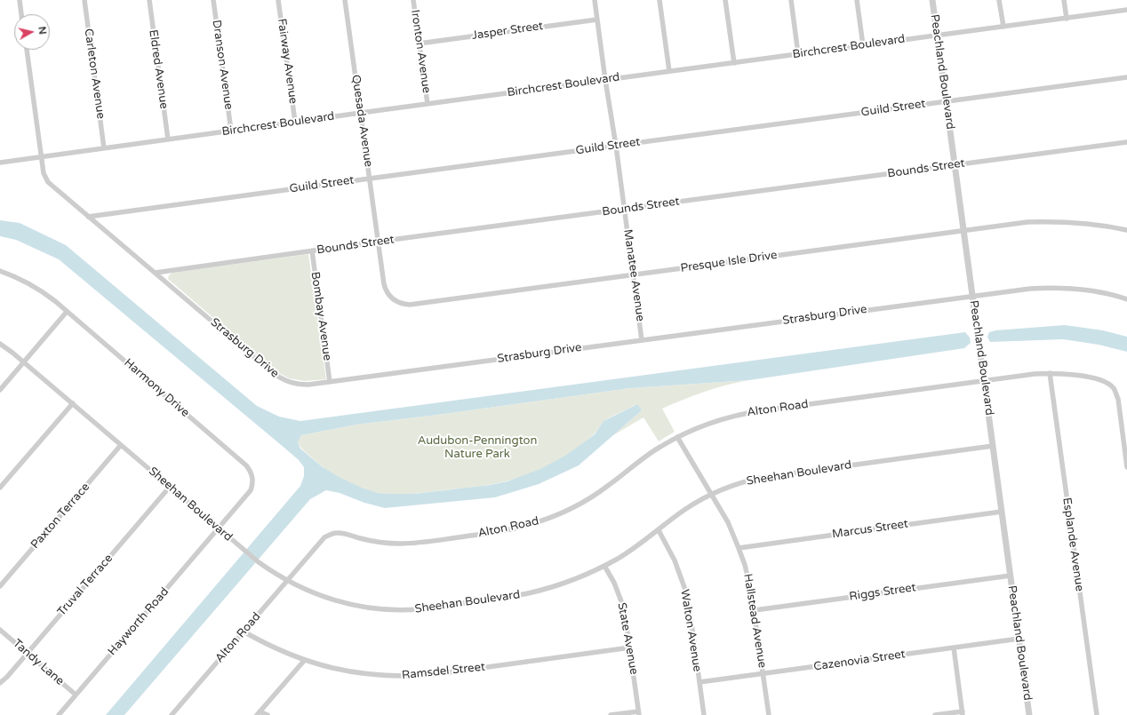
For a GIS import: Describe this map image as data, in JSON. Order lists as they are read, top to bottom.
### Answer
{
  "streets": {
    "street": [
      "Jasper Street",
      "Birchcrest Boulevard",
      "Ironton Avenue",
      "Fairway Avenue",
      "Dranson Avenue",
      "Eldred Avenue",
      "Peachland Boulevard",
      "Carleton Avenue",
      "Guild Street",
      "Quesada Avenue",
      "Bounds Street",
      "Presque Isle Drive",
      "Manatee Avenue",
      "Strasburg Drive",
      "Bombay Avenue",
      "Harmony Drive",
      "Alton Road",
      "Sheehan Boulevard",
      "Paxton Terrace",
      "Marcus Street",
      "Esplande Avenue",
      "Truval Terrace",
      "Riggs Street",
      "Hallstead Avenue",
      "Hayworth Road",
      "Walton Avenue",
      "State Avenue",
      "Cazenovia Street",
      "Tandy Lane",
      "Ramsdel Street"
    ]
  },
  "crossings": [
    ["Jasper Street", "Ironton Avenue"],
    ["Jasper Street", "Manatee Avenue"],
    ["Birchcrest Boulevard", "Ironton Avenue"],
    ["Birchcrest Boulevard", "Fairway Avenue"],
    ["Birchcrest Boulevard", "Dranson Avenue"],
    ["Birchcrest Boulevard", "Eldred Avenue"],
    ["Birchcrest Boulevard", "Peachland Boulevard"],
    ["Birchcrest Boulevard", "Carleton Avenue"],
    ["Birchcrest Boulevard", "Quesada Avenue"],
    ["Birchcrest Boulevard", "Manatee Avenue"],
    ["Birchcrest Boulevard", "Strasburg Drive"],
    ["Peachland Boulevard", "Guild Street"],
    ["Peachland Boulevard", "Bounds Street"],
    ["Peachland Boulevard", "Presque Isle Drive"],
    ["Peachland Boulevard", "Strasburg Drive"],
    ["Peachland Boulevard", "Alton Road"],
    ["Peachland Boulevard", "Sheehan Boulevard"],
    ["Peachland Boulevard", "Marcus Street"],
    ["Peachland Boulevard", "Riggs Street"],
    ["Peachland Boulevard", "Cazenovia Street"],
    ["Guild Street", "Quesada Avenue"],
    ["Guild Street", "Manatee Avenue"],
    ["Guild Street", "Strasburg Drive"],
    ["Quesada Avenue", "Bounds Street"],
    ["Quesada Avenue", "Presque Isle Drive"],
    ["Bounds Street", "Presque Isle Drive"],
    ["Bounds Street", "Manatee Avenue"],
    ["Bounds Street", "Strasburg Drive"],
    ["Bounds Street", "Bombay Avenue"],
    ["Presque Isle Drive", "Manatee Avenue"],
    ["Manatee Avenue", "Strasburg Drive"],
    ["Strasburg Drive", "Bombay Avenue"],
    ["Harmony Drive", "Sheehan Boulevard"],
    ["Harmony Drive", "Hayworth Road"],
    ["Alton Road", "Sheehan Boulevard"],
    ["Alton Road", "Esplande Avenue"],
    ["Alton Road", "Hallstead Avenue"],
    ["Alton Road", "Ramsdel Street"],
    ["Sheehan Boulevard", "Paxton Terrace"],
    ["Sheehan Boulevard", "Truval Terrace"],
    ["Sheehan Boulevard", "Hallstead Avenue"],
    ["Sheehan Boulevard", "Hayworth Road"],
    ["Sheehan Boulevard", "Walton Avenue"],
    ["Sheehan Boulevard", "State Avenue"],
    ["Marcus Street", "Hallstead Avenue"],
    ["Truval Terrace", "Tandy Lane"],
    ["Riggs Street", "Hallstead Avenue"],
    ["Hallstead Avenue", "Cazenovia Street"],
    ["Hayworth Road", "Tandy Lane"],
    ["Walton Avenue", "Cazenovia Street"],
    ["State Avenue", "Ramsdel Street"]
  ],
  "parks": ["Audubon-Pennington Nature Park"],
  "north": "right"
}
